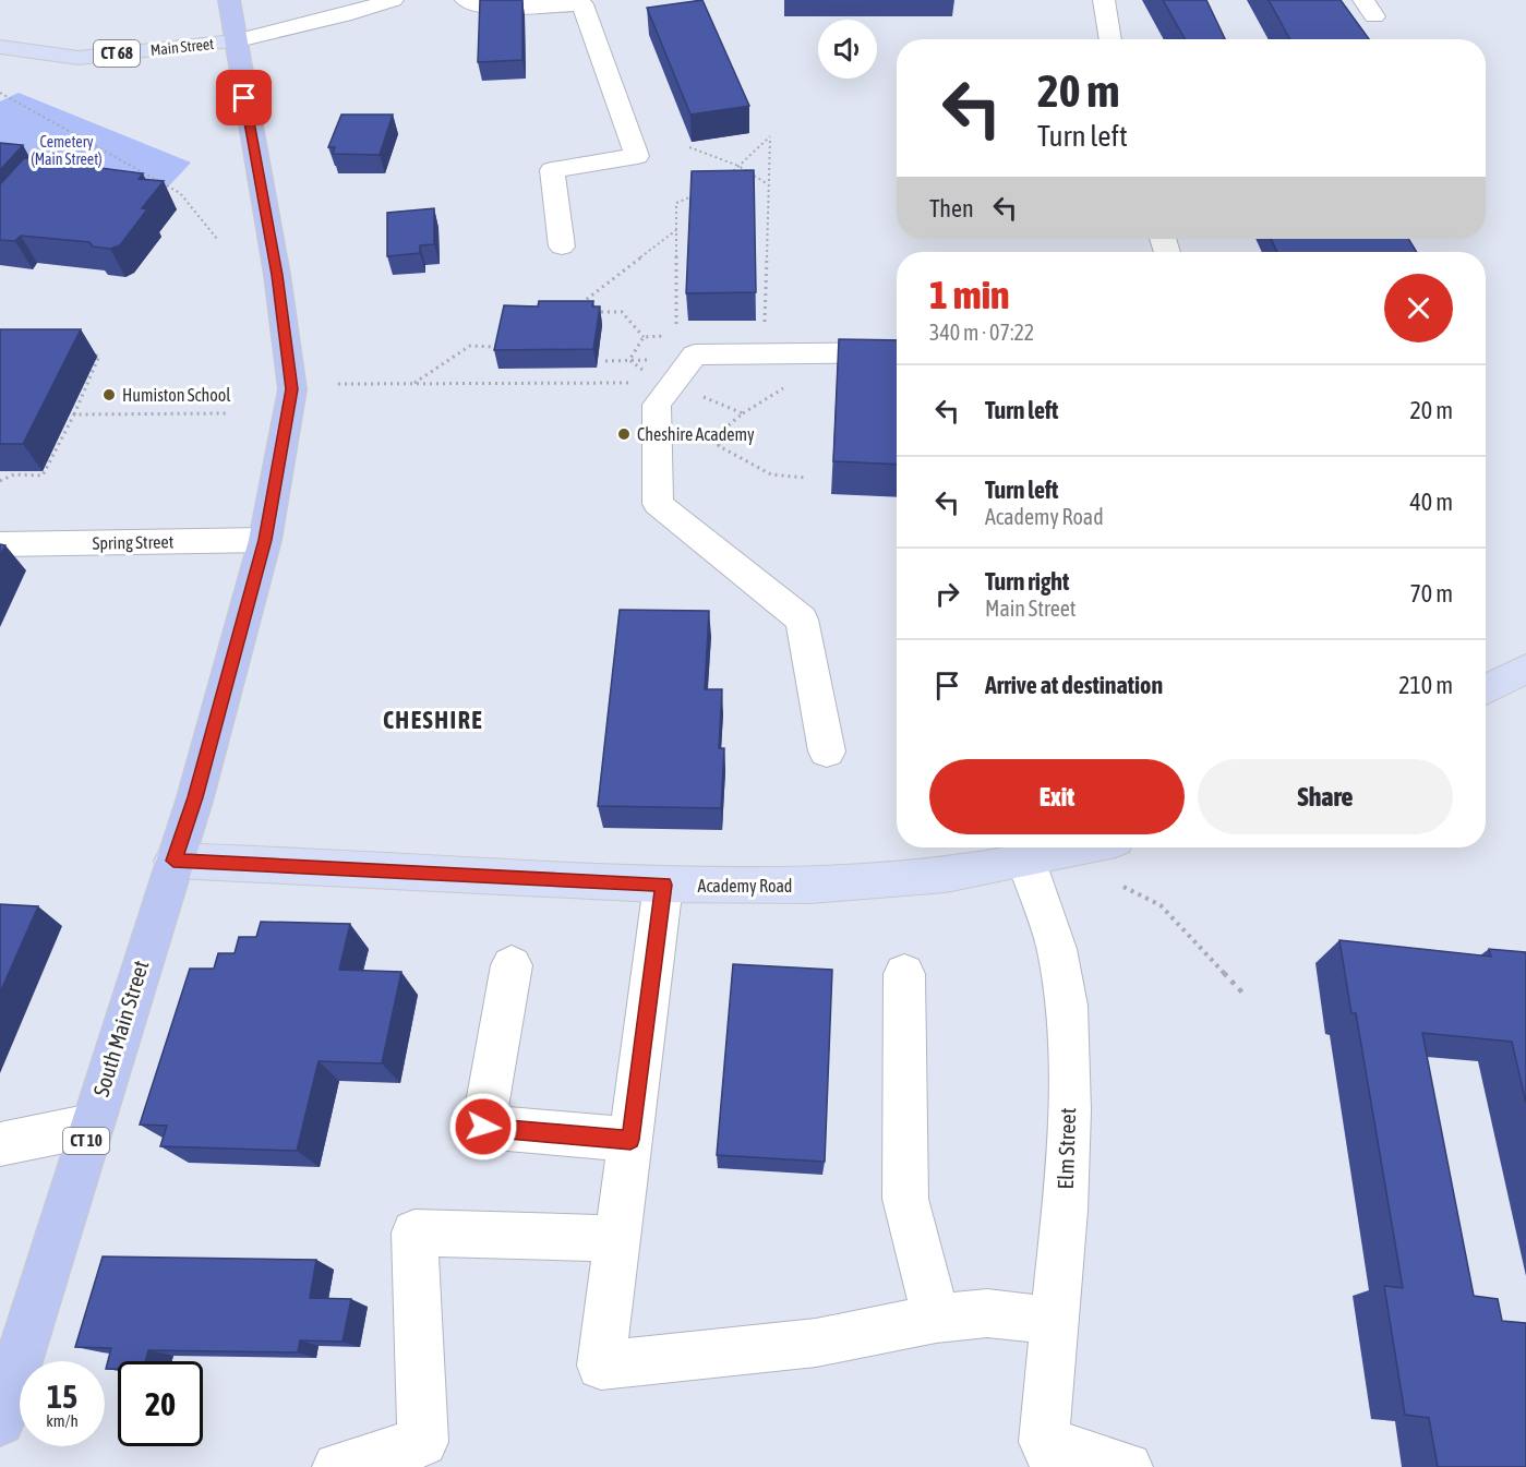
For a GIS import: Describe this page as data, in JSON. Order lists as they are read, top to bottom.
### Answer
{
  "streets": {
    "highway": ["Main Street", "South Main Street", "CT 10"],
    "main road": ["CT 68", "Academy Road"],
    "street": ["Spring Street", "Elm Street"]
  },
  "crossings": [
    ["Main Street", "Spring Street"],
    ["Main Street", "Academy Road"],
    ["Main Street", "South Main Street"],
    ["Main Street", "CT 10"],
    ["Academy Road", "South Main Street"],
    ["Academy Road", "Elm Street"]
  ],
  "districts": ["CHESHIRE"],
  "parks": ["Cemetery (Main Street)"],
  "places": ["Humiston School", "Cheshire Academy"],
  "page": {
    "turn": ["20 m", "Turn left"],
    "then": "Then",
    "heading": ["1 min", "340 m · 07:22"],
    "list": [
      {
        "name": "Turn left",
        "value": "20 m"
      },
      {
        "name": "Turn left",
        "note": "Academy Road",
        "value": "40 m"
      },
      {
        "name": "Turn right",
        "note": "Main Street",
        "value": "70 m"
      },
      {
        "name": "Arrive at destination",
        "value": "210 m"
      }
    ],
    "buttons": ["Exit", "Share"],
    "speed": "15 km/h",
    "limit": "20"
  }
}
